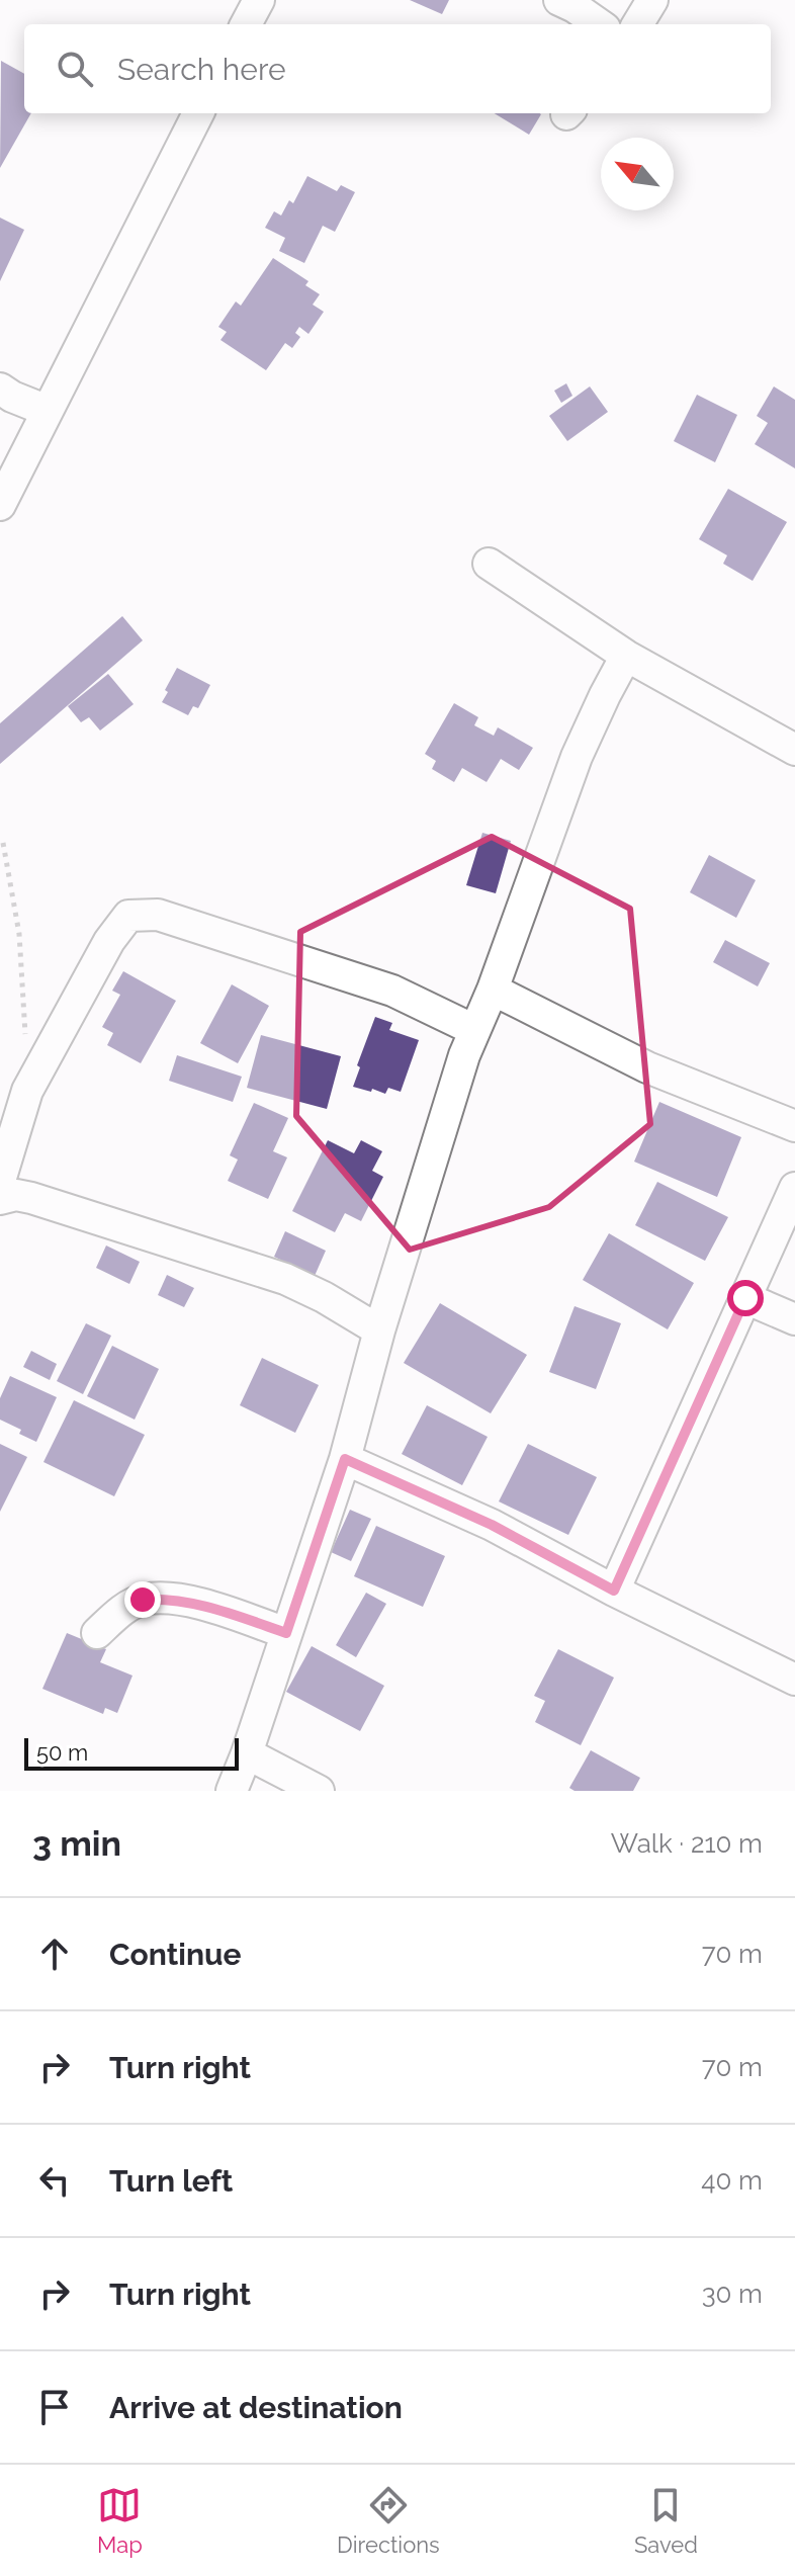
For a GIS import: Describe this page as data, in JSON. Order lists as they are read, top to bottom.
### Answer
{
  "scale_bar": "50 m",
  "north": "top left",
  "page": {
    "search": "Search here",
    "scale": "50 m",
    "heading": ["3 min", "Walk · 210 m"],
    "list": [
      ["Continue", "70 m"],
      ["Turn right", "70 m"],
      ["Turn left", "40 m"],
      ["Turn right", "30 m"],
      "Arrive at destination"
    ],
    "nav": ["Map", "Directions", "Saved"]
  }
}
